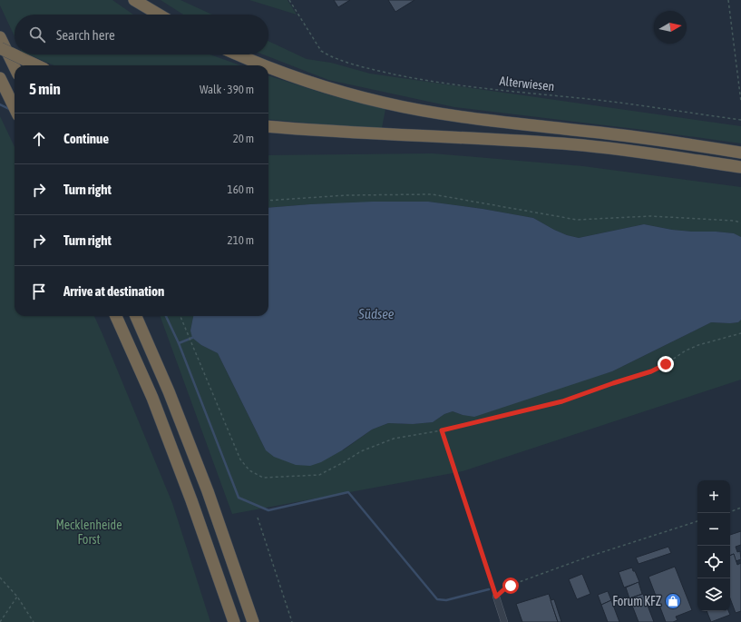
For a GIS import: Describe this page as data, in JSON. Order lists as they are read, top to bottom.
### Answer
{
  "streets": {
    "path": ["Alterwiesen"]
  },
  "water": ["Südsee"],
  "parks": ["Mecklenheide Forst"],
  "places": {
    "shop": ["Forum KFZ"]
  },
  "north": "right",
  "page": {
    "search": "Search here",
    "heading": ["5 min", "Walk · 390 m"],
    "list": [
      ["Continue", "20 m"],
      ["Turn right", "160 m"],
      ["Turn right", "210 m"],
      "Arrive at destination"
    ],
    "map_buttons": ["+", "−"]
  }
}
